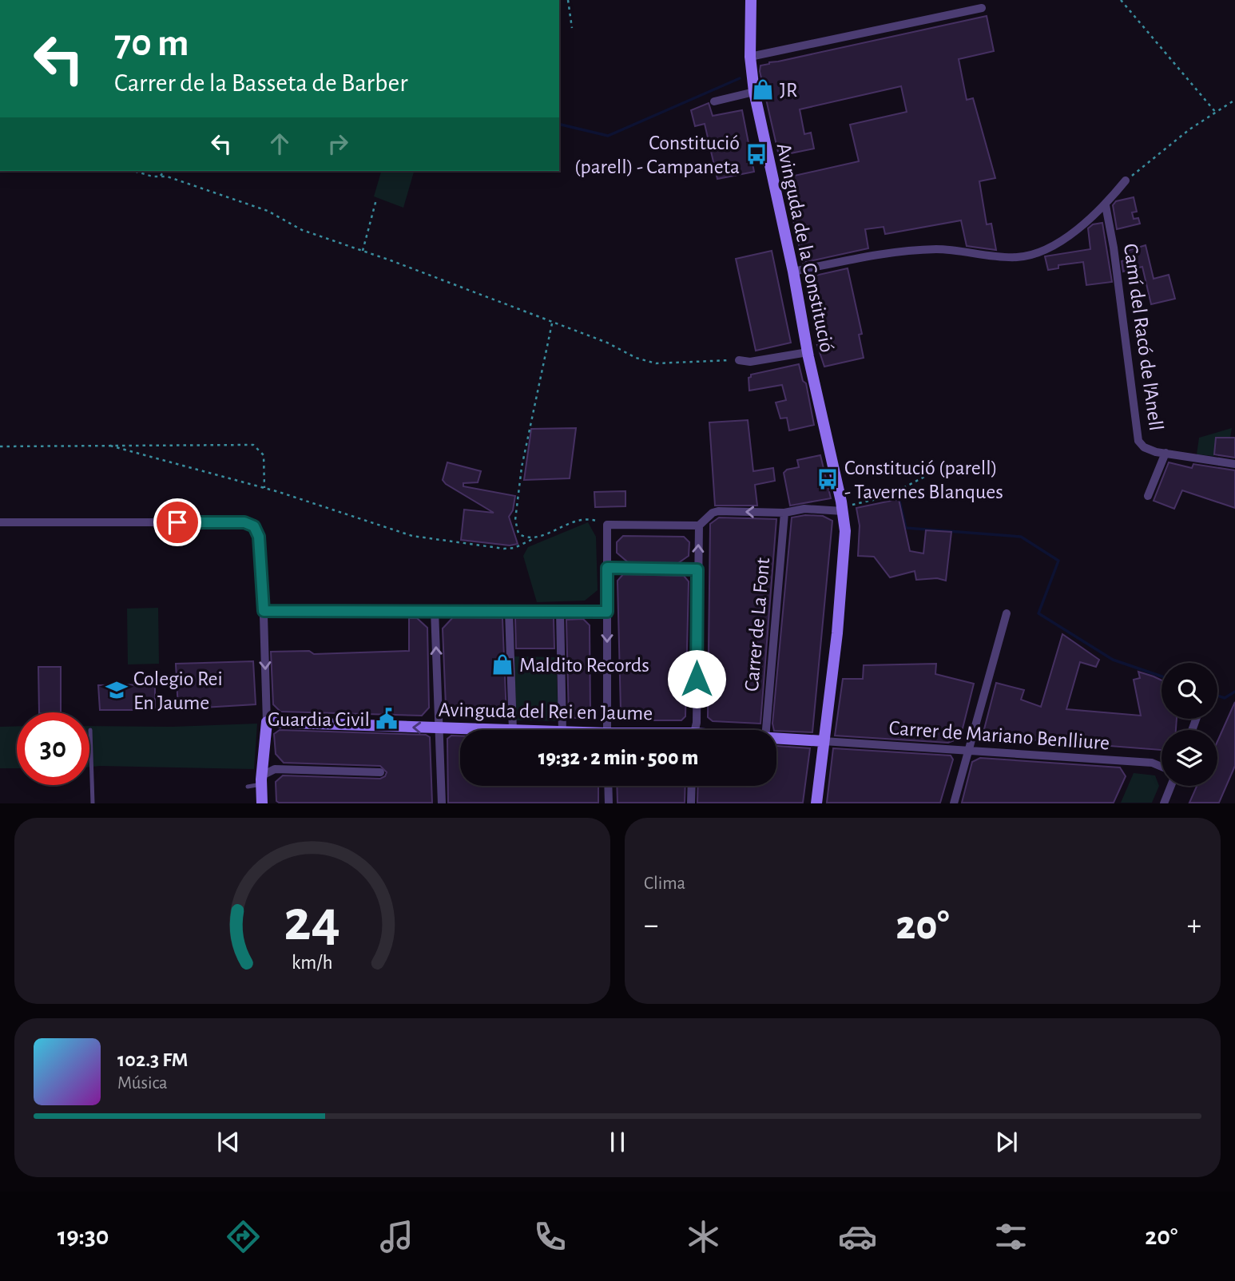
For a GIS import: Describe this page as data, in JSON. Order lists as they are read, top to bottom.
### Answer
{
  "streets": {
    "main road": ["Avinguda de la Constitució", "Avinguda del Rei en Jaume"],
    "street": ["Camí del Racó de l'Anell", "Carrer de La Font", "Carrer de Mariano Benlliure"]
  },
  "crossings": [
    ["Avinguda de la Constitució", "Avinguda del Rei en Jaume"],
    ["Avinguda de la Constitució", "Carrer de Mariano Benlliure"],
    ["Avinguda del Rei en Jaume", "Carrer de Mariano Benlliure"]
  ],
  "one_way": ["Avinguda del Rei en Jaume"],
  "places": {
    "shop": ["JR", "Maldito Records"],
    "bus stop": ["Constitució (parell) - Campaneta", "Constitució (parell) - Tavernes Blanques"],
    "school or university": ["Colegio Rei En Jaume"],
    "public building": ["Guardia Civil"]
  },
  "page": {
    "turn": ["70 m", "Carrer de la Basseta de Barber"],
    "limit": "30",
    "trip": "19:32 · 2 min · 500 m",
    "tile": "Clima",
    "heat": ["−", "20°", "+"],
    "song": ["102.3 FM", "Música"],
    "tabs": ["19:30", "20°"],
    "gauge": ["24", "km/h"]
  }
}
